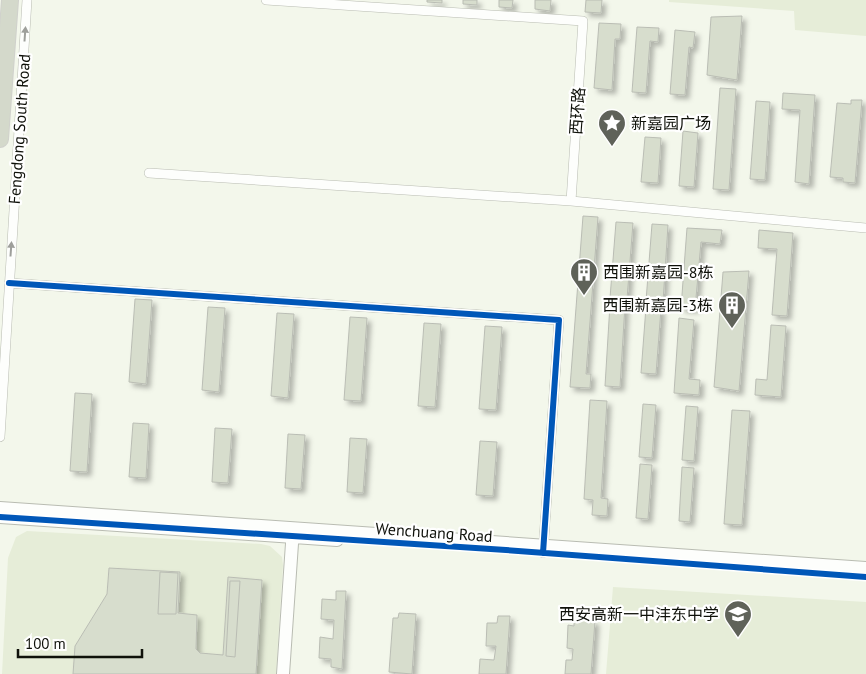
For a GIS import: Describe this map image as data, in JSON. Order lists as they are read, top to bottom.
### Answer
{
  "streets": {
    "street": ["西环路", "Fengdong South Road", "Wenchuang Road"]
  },
  "one_way": ["Fengdong South Road"],
  "places": {
    "place": ["新嘉园广场"],
    "building": ["西围新嘉园-8栋", "西围新嘉园-3栋"],
    "school or university": ["西安高新一中沣东中学"]
  },
  "scale_bar": "100 m"
}
